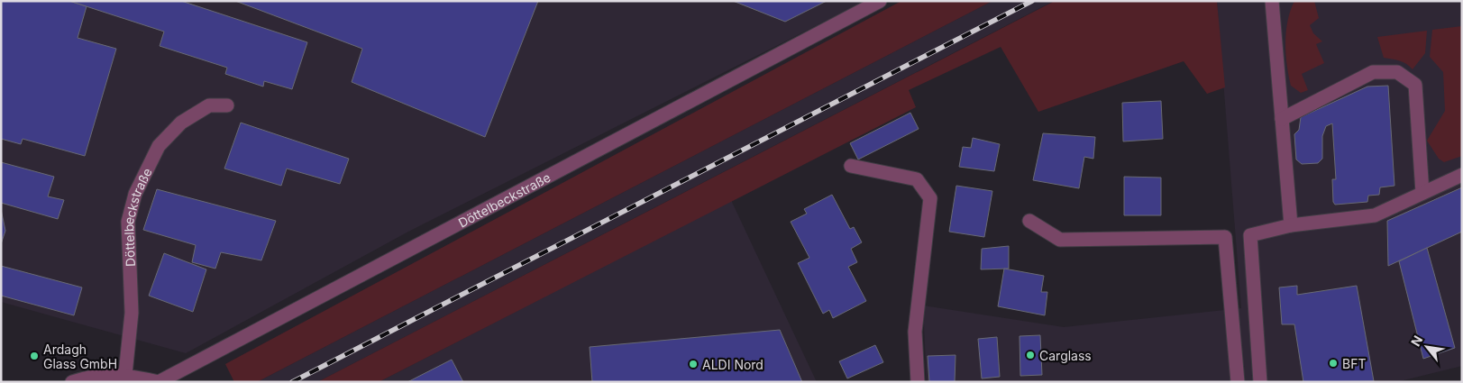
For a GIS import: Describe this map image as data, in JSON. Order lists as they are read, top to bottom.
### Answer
{
  "streets": {
    "lane": ["Döttelbeckstraße"]
  },
  "places": [
    "Carglass",
    "Ardagh Glass GmbH",
    "BFT",
    "ALDI Nord"
  ],
  "north": "top left"
}
